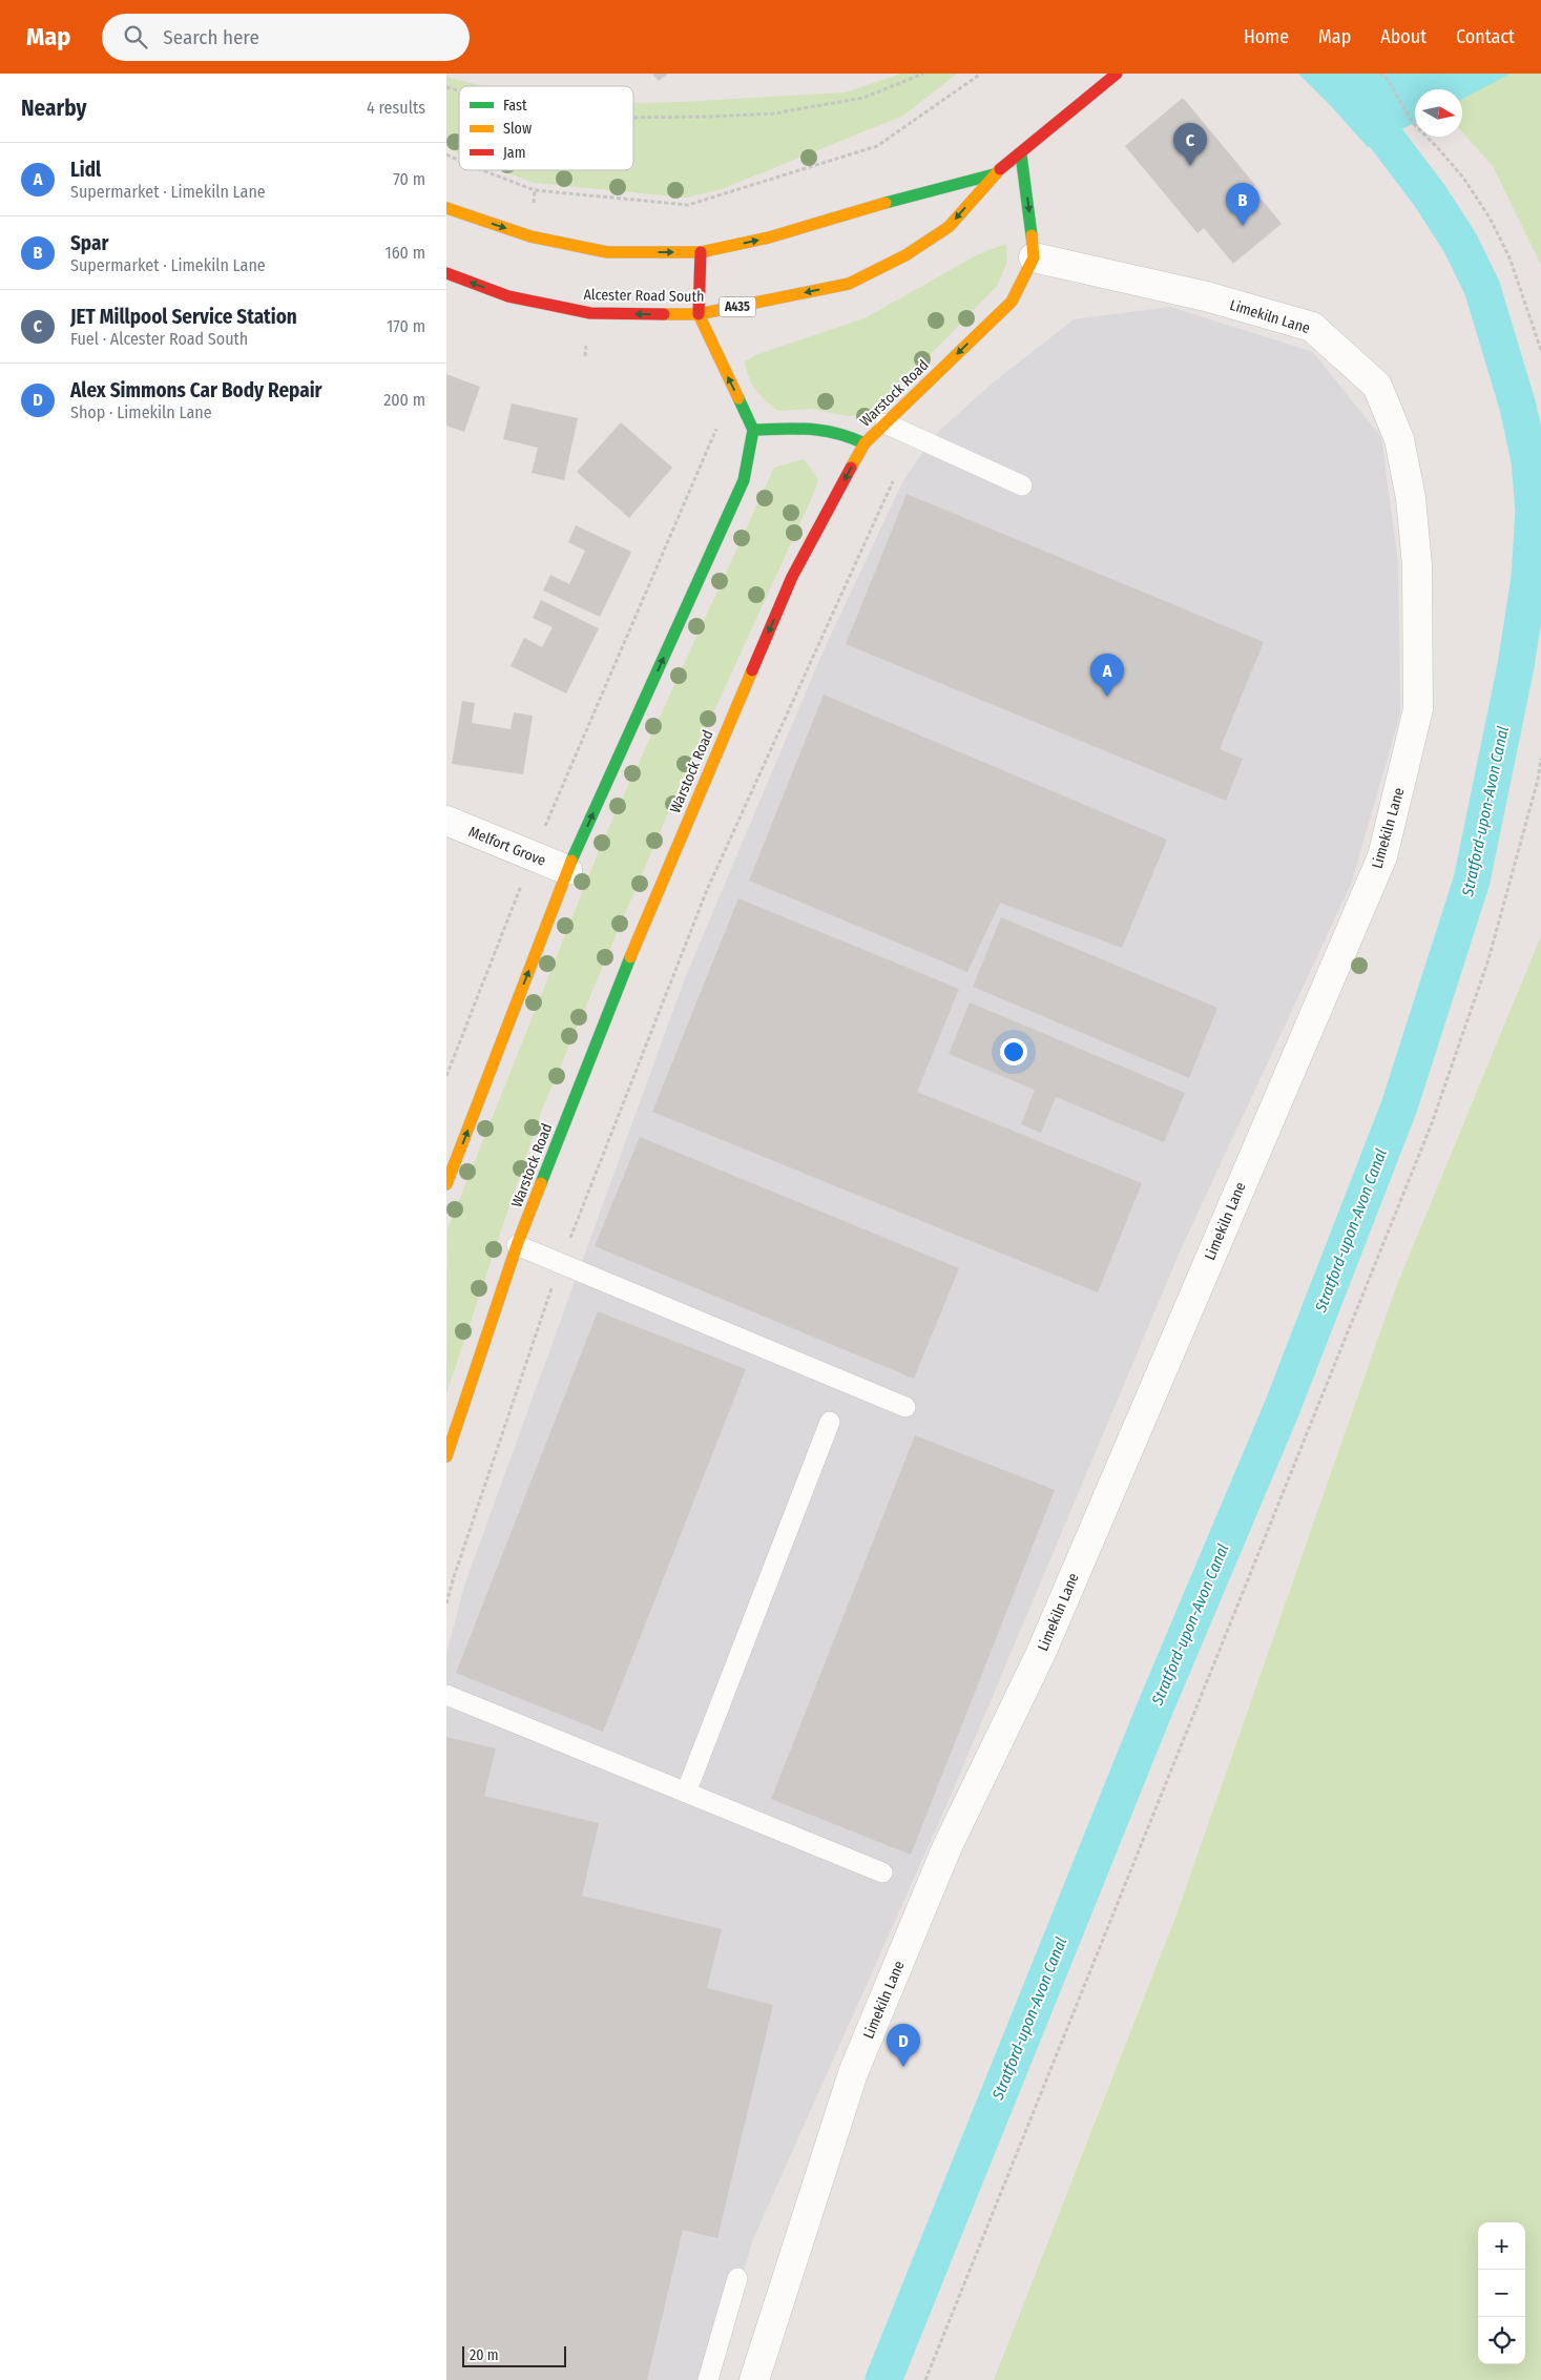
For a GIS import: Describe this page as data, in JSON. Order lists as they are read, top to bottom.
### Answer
{
  "streets": {
    "main road": ["Alcester Road South", "A435", "Warstock Road"],
    "street": ["Limekiln Lane", "Melfort Grove"]
  },
  "crossings": [
    ["Limekiln Lane", "Warstock Road"]
  ],
  "water": ["Stratford-upon-Avon Canal"],
  "legend": ["Fast", "Slow", "Jam"],
  "scale_bar": "20 m",
  "north": "right",
  "page": {
    "header": "Map",
    "search": "Search here",
    "nav": [
      "Home",
      "Map",
      "About",
      "Contact"
    ],
    "heading": ["Nearby", "4 results"],
    "pins": [
      "C",
      "B",
      "A",
      "D"
    ],
    "list": [
      {
        "mark": "A",
        "name": "Lidl",
        "note": "Supermarket · Limekiln Lane",
        "value": "70 m"
      },
      {
        "mark": "B",
        "name": "Spar",
        "note": "Supermarket · Limekiln Lane",
        "value": "160 m"
      },
      {
        "mark": "C",
        "name": "JET Millpool Service Station",
        "note": "Fuel · Alcester Road South",
        "value": "170 m"
      },
      {
        "mark": "D",
        "name": "Alex Simmons Car Body Repair",
        "note": "Shop · Limekiln Lane",
        "value": "200 m"
      }
    ],
    "map_buttons": ["+", "−"],
    "scale": "20 m"
  }
}
